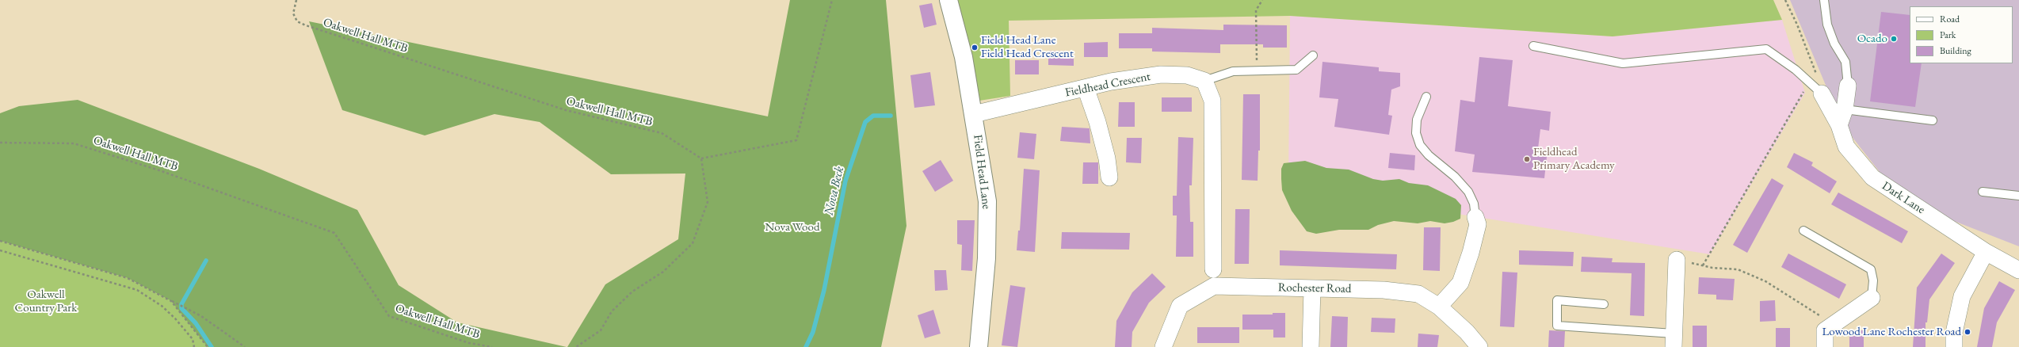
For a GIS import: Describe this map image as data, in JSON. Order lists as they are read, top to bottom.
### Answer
{
  "streets": {
    "main road": ["Field Head Lane"],
    "street": ["Fieldhead Crescent", "Dark Lane", "Rochester Road"],
    "path": ["Oakwell Hall MTB"]
  },
  "crossings": [
    ["Fieldhead Crescent", "Field Head Lane"]
  ],
  "water": ["Nova Beck"],
  "parks": ["Nova Wood", "Oakwell Country Park"],
  "places": [
    "Ocado",
    "Field Head Lane Field Head Crescent",
    "Fieldhead Primary Academy",
    "Lowood Lane Rochester Road"
  ],
  "legend": ["Road", "Park", "Building"]
}
